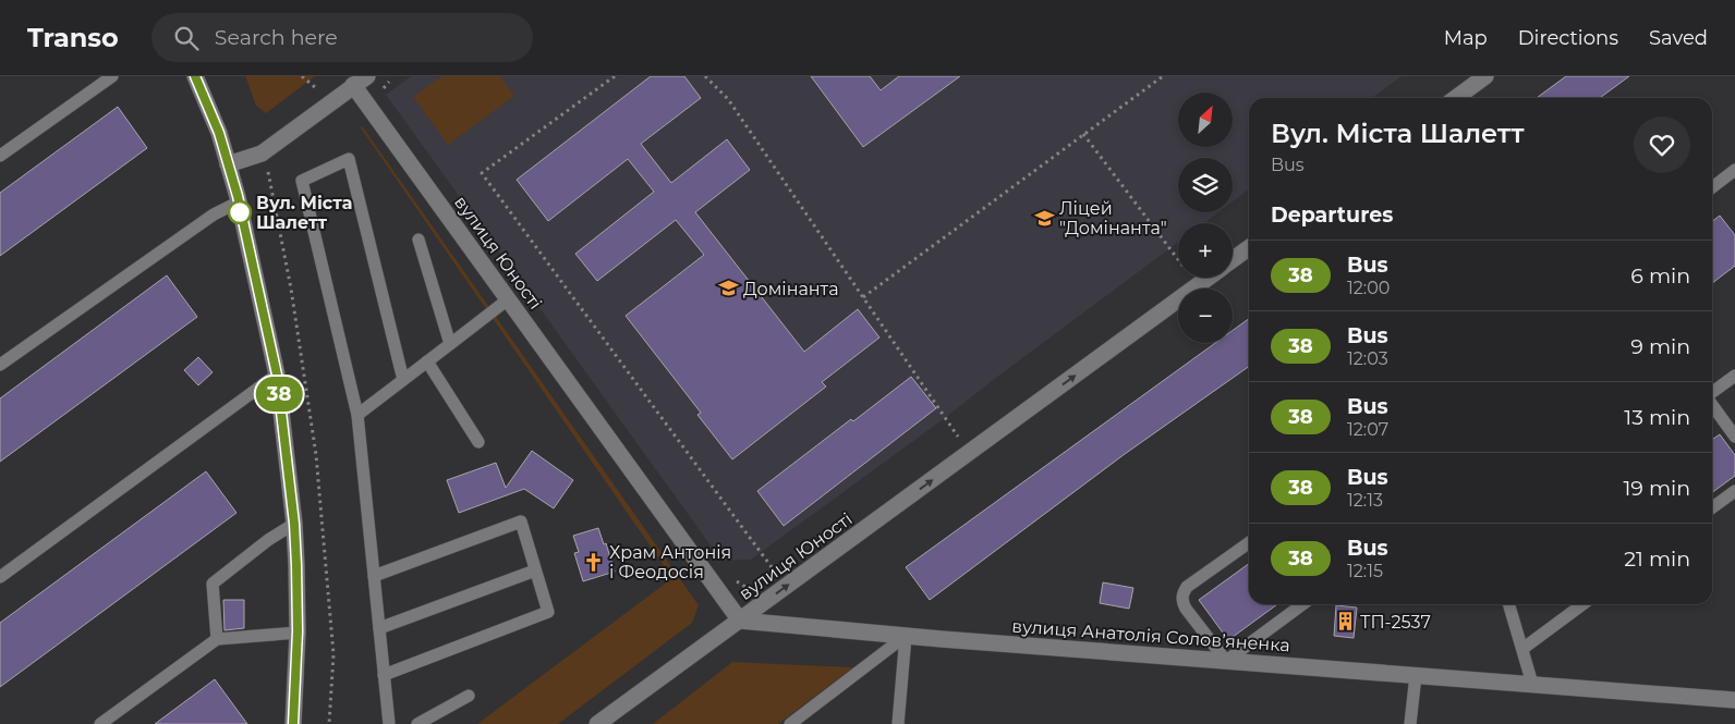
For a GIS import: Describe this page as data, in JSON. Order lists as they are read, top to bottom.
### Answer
{
  "streets": {
    "street": ["вулиця Юності", "вулиця Анатолія Соловʼяненка"]
  },
  "crossings": [
    ["вулиця Юності", "вулиця Анатолія Соловʼяненка"]
  ],
  "one_way": ["вулиця Юності"],
  "places": {
    "other": ["Вул. Міста Шалетт"],
    "school or university": ["Ліцей \"Домінанта\"", "Домінанта"],
    "church": ["Храм Антонія і Феодосія"],
    "building": ["ТП-2537"]
  },
  "lines": ["bus line 38"],
  "north": "top right",
  "page": {
    "header": "Transo",
    "search": "Search here",
    "nav": ["Map", "Directions", "Saved"],
    "on_map": "38",
    "map_buttons": ["+", "−"],
    "heading": [
      ["Вул. Міста Шалетт", "Bus"],
      "Departures"
    ],
    "list": [
      {
        "mark": "38",
        "name": "Bus",
        "note": "12:00",
        "value": "6 min"
      },
      {
        "mark": "38",
        "name": "Bus",
        "note": "12:03",
        "value": "9 min"
      },
      {
        "mark": "38",
        "name": "Bus",
        "note": "12:07",
        "value": "13 min"
      },
      {
        "mark": "38",
        "name": "Bus",
        "note": "12:13",
        "value": "19 min"
      },
      {
        "mark": "38",
        "name": "Bus",
        "note": "12:15",
        "value": "21 min"
      }
    ]
  }
}
